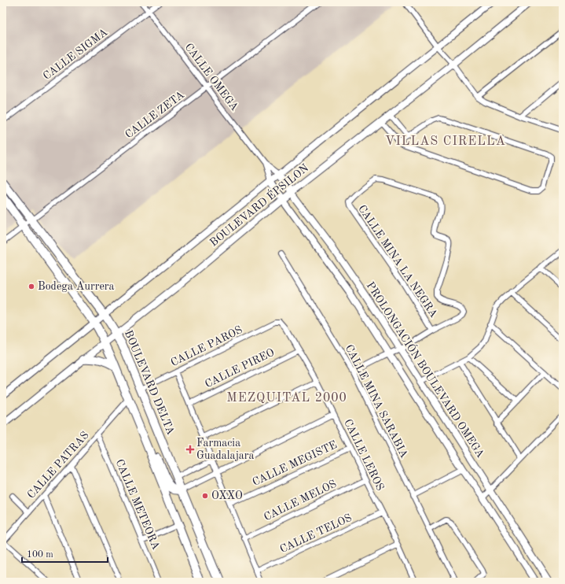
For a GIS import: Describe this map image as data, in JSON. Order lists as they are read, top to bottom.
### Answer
{
  "streets": {
    "main road": ["BOULEVARD DELTA"],
    "street": [
      "CALLE SIGMA",
      "CALLE OMEGA",
      "CALLE ZETA",
      "BOULEVARD ÉPSILON",
      "CALLE MINA LA NEGRA",
      "CALLE PAROS",
      "CALLE PIREO",
      "PROLONGACIÓN BOULEVARD OMEGA",
      "CALLE MINA SARABIA",
      "CALLE LEROS",
      "CALLE MEGISTE",
      "CALLE PATRAS",
      "CALLE MELOS",
      "CALLE METEORA",
      "CALLE TELOS"
    ]
  },
  "crossings": [
    ["CALLE SIGMA", "CALLE OMEGA"],
    ["CALLE OMEGA", "CALLE ZETA"],
    ["CALLE OMEGA", "BOULEVARD ÉPSILON"],
    ["CALLE OMEGA", "PROLONGACIÓN BOULEVARD OMEGA"],
    ["CALLE ZETA", "BOULEVARD DELTA"],
    ["BOULEVARD ÉPSILON", "PROLONGACIÓN BOULEVARD OMEGA"],
    ["BOULEVARD ÉPSILON", "BOULEVARD DELTA"],
    ["CALLE MINA LA NEGRA", "PROLONGACIÓN BOULEVARD OMEGA"],
    ["CALLE MINA LA NEGRA", "CALLE MINA SARABIA"],
    ["CALLE PAROS", "BOULEVARD DELTA"],
    ["CALLE PAROS", "CALLE LEROS"],
    ["CALLE PIREO", "CALLE LEROS"],
    ["CALLE LEROS", "CALLE MEGISTE"],
    ["CALLE LEROS", "CALLE MELOS"],
    ["CALLE LEROS", "CALLE TELOS"],
    ["CALLE PATRAS", "CALLE METEORA"]
  ],
  "districts": ["VILLAS CIRELLA", "MEZQUITAL 2000"],
  "places": {
    "other": ["Bodega Aurrera", "OXXO"],
    "health": ["Farmacia Guadalajara"]
  },
  "scale_bar": "100 m"
}
